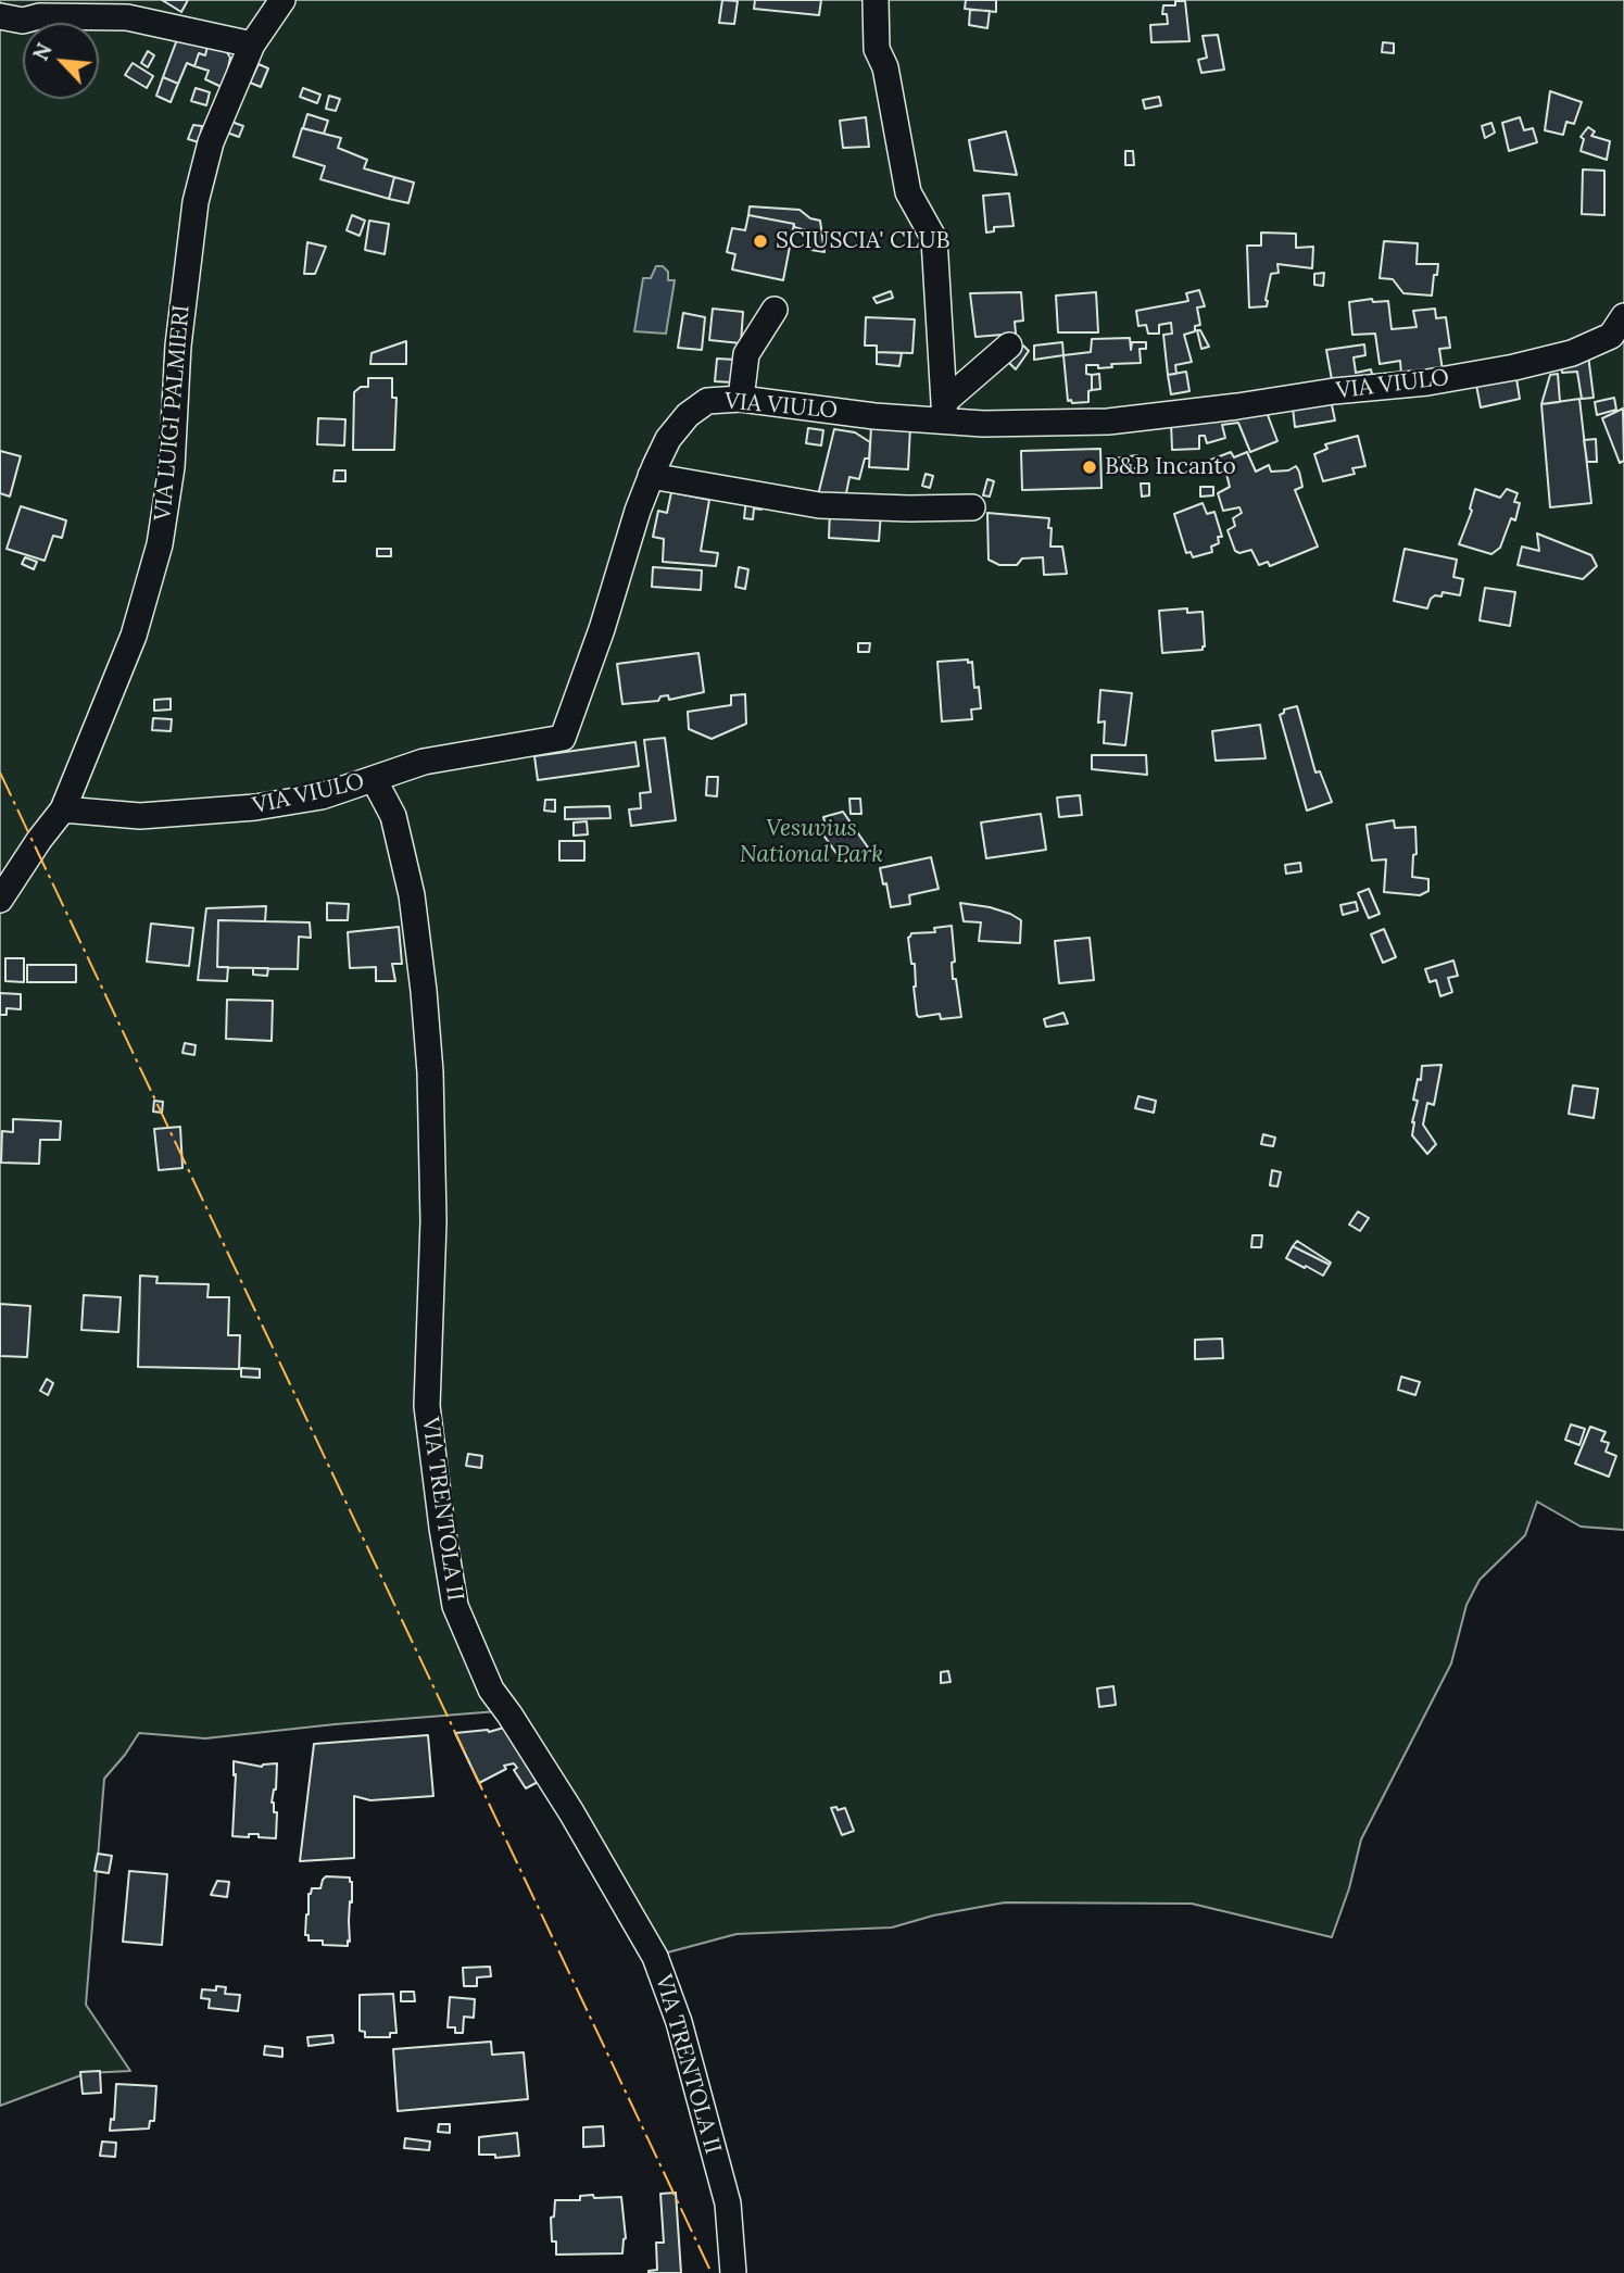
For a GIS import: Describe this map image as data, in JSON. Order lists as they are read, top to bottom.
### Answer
{
  "streets": {
    "street": ["VIA VIULO", "VIA LUIGI PALMIERI", "VIA TRENTOLA II"]
  },
  "crossings": [
    ["VIA VIULO", "VIA LUIGI PALMIERI"],
    ["VIA VIULO", "VIA TRENTOLA II"]
  ],
  "parks": ["Vesuvius National Park"],
  "places": ["SCIUSCIA' CLUB", "B&B Incanto"],
  "north": "top left"
}
